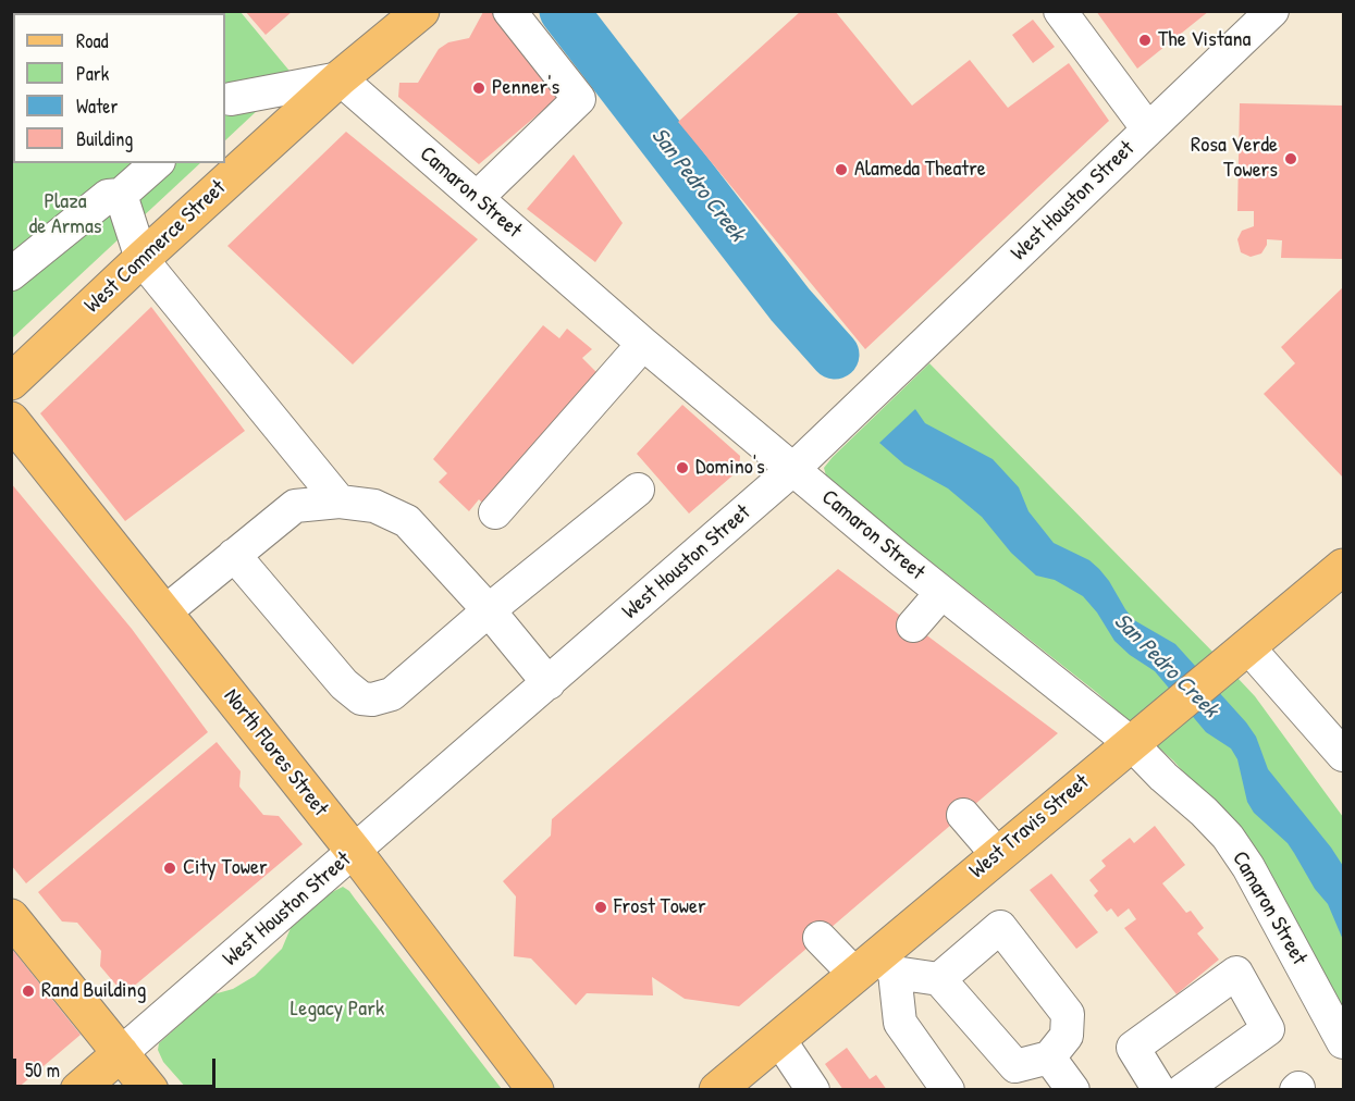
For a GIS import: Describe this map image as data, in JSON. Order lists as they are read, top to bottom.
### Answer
{
  "streets": {
    "main road": [
      "West Houston Street",
      "West Commerce Street",
      "North Flores Street",
      "West Travis Street"
    ],
    "street": ["Camaron Street"]
  },
  "crossings": [
    ["Camaron Street", "West Houston Street"],
    ["Camaron Street", "West Commerce Street"],
    ["Camaron Street", "West Travis Street"],
    ["West Houston Street", "North Flores Street"]
  ],
  "water": ["San Pedro Creek"],
  "parks": ["Plaza de Armas", "Legacy Park"],
  "places": [
    "The Vistana",
    "Penner's",
    "Rosa Verde Towers",
    "Alameda Theatre",
    "Domino's",
    "City Tower",
    "Frost Tower",
    "Rand Building"
  ],
  "legend": [
    "Road",
    "Park",
    "Water",
    "Building"
  ],
  "scale_bar": "50 m"
}
